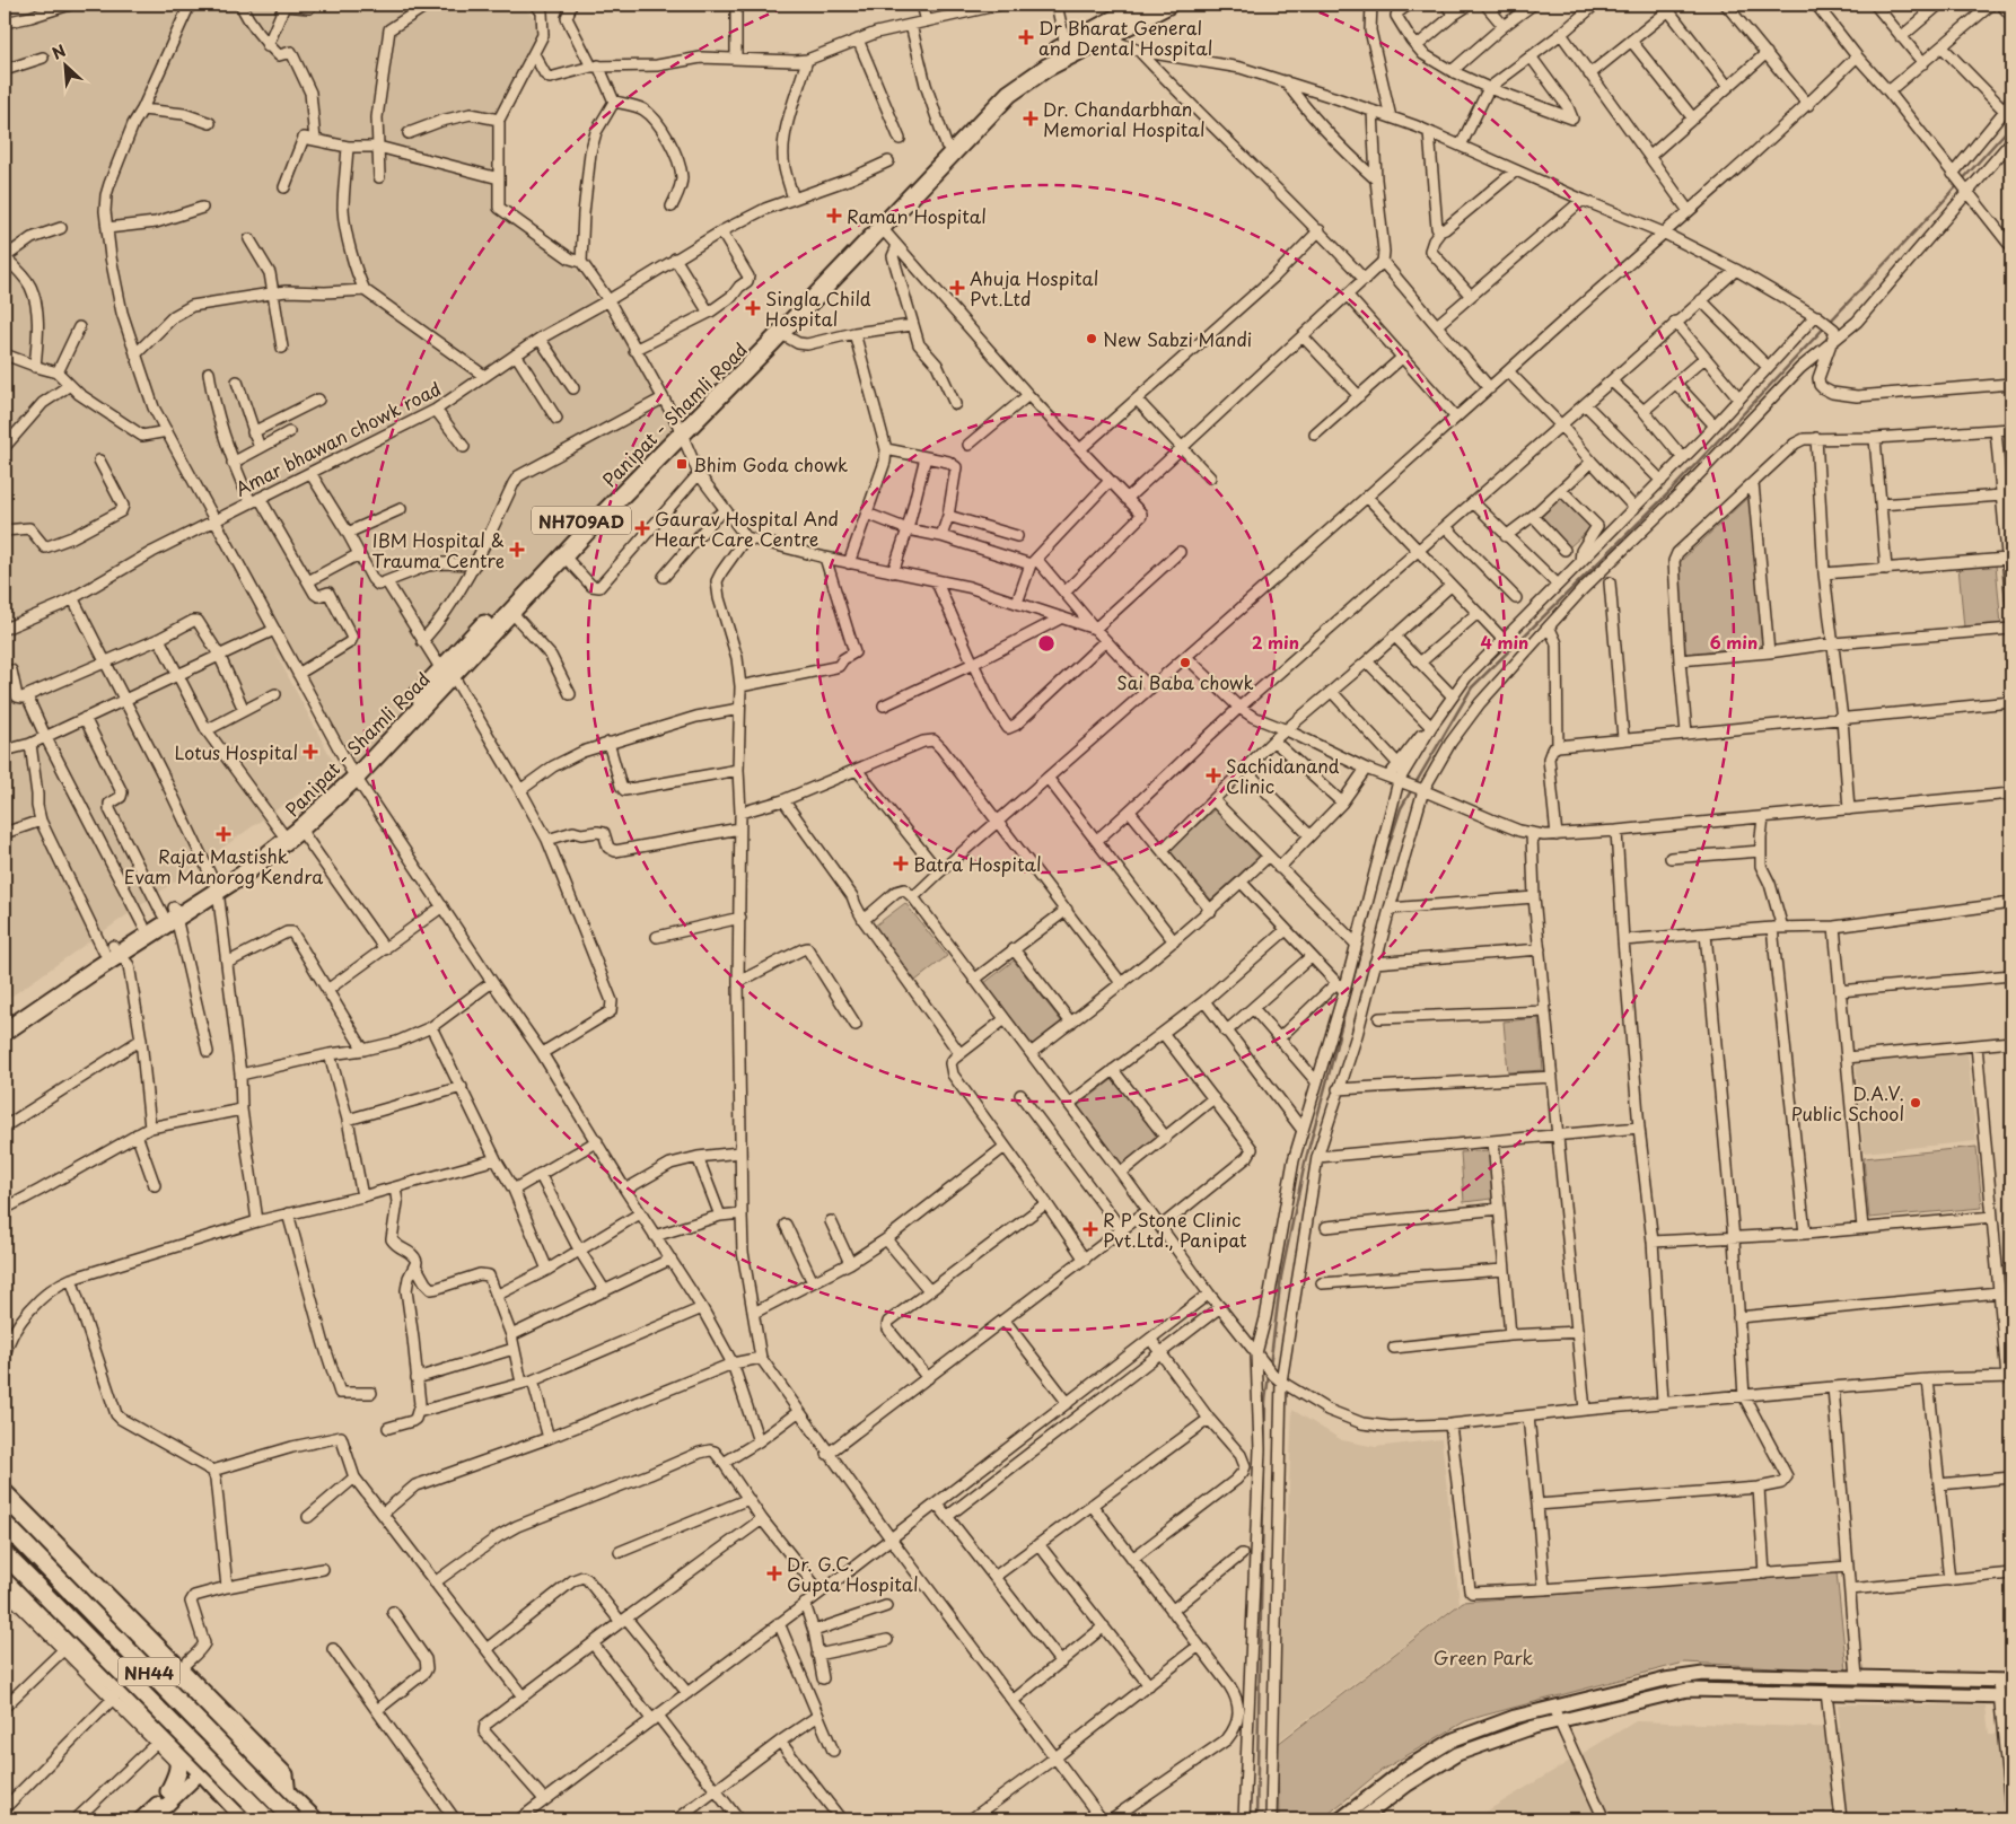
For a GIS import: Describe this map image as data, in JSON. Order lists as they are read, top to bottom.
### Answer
{
  "streets": {
    "highway": ["Panipat - Shamli Road", "NH709AD", "NH44"],
    "street": ["Amar bhawan chowk road"]
  },
  "parks": ["Green Park"],
  "places": {
    "health": [
      "Dr Bharat General and Dental Hospital",
      "Dr. Chandarbhan Memorial Hospital",
      "Raman Hospital",
      "Ahuja Hospital Pvt.Ltd",
      "Singla Child Hospital",
      "Gaurav Hospital And Heart Care Centre",
      "IBM Hospital & Trauma Centre",
      "Lotus Hospital",
      "Sachidanand Clinic",
      "Rajat Mastishk Evam Manorog Kendra",
      "Batra Hospital",
      "R P Stone Clinic Pvt.Ltd., Panipat",
      "Dr. G.C. Gupta Hospital"
    ],
    "other": ["New Sabzi Mandi", "Sai Baba chowk", "D.A.V. Public School"],
    "transit": ["Bhim Goda chowk"]
  },
  "north": "top left",
  "rings": ["2 min", "4 min", "6 min"]
}
